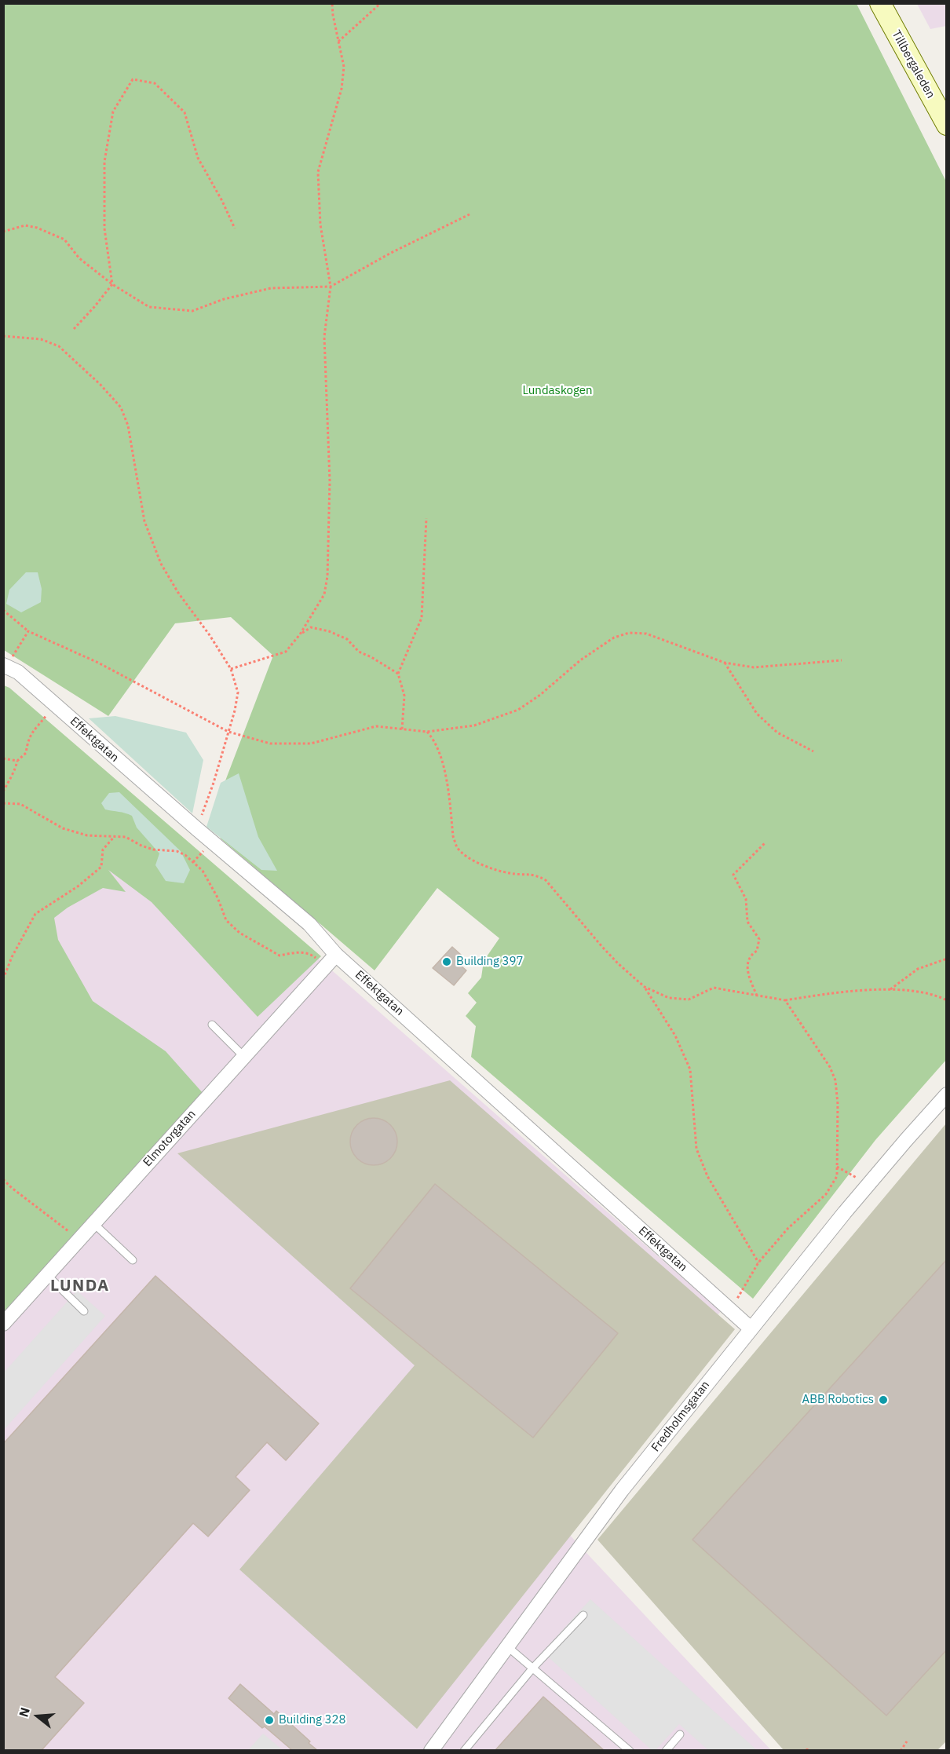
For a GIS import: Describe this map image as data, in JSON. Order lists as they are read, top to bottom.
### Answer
{
  "streets": {
    "main road": ["Tillbergaleden"],
    "street": ["Effektgatan", "Elmotorgatan", "Fredholmsgatan"]
  },
  "crossings": [
    ["Effektgatan", "Elmotorgatan"],
    ["Effektgatan", "Fredholmsgatan"]
  ],
  "districts": ["LUNDA"],
  "parks": ["Lundaskogen"],
  "places": ["Building 397", "ABB Robotics", "Building 328"],
  "north": "left"
}
